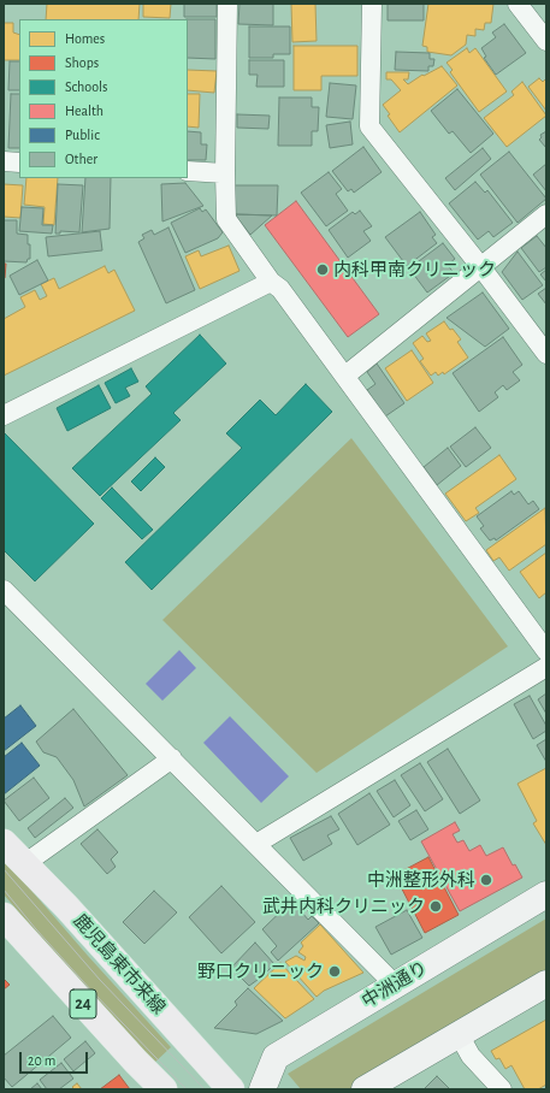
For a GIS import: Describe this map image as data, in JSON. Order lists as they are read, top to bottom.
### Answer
{
  "streets": {
    "main road": ["鹿児島東市来線", "24"],
    "street": ["中洲通り"]
  },
  "places": [
    "内科甲南クリニック",
    "中洲整形外科",
    "武井内科クリニック",
    "野口クリニック"
  ],
  "legend": [
    "Homes",
    "Shops",
    "Schools",
    "Health",
    "Public",
    "Other"
  ],
  "scale_bar": "20 m"
}
